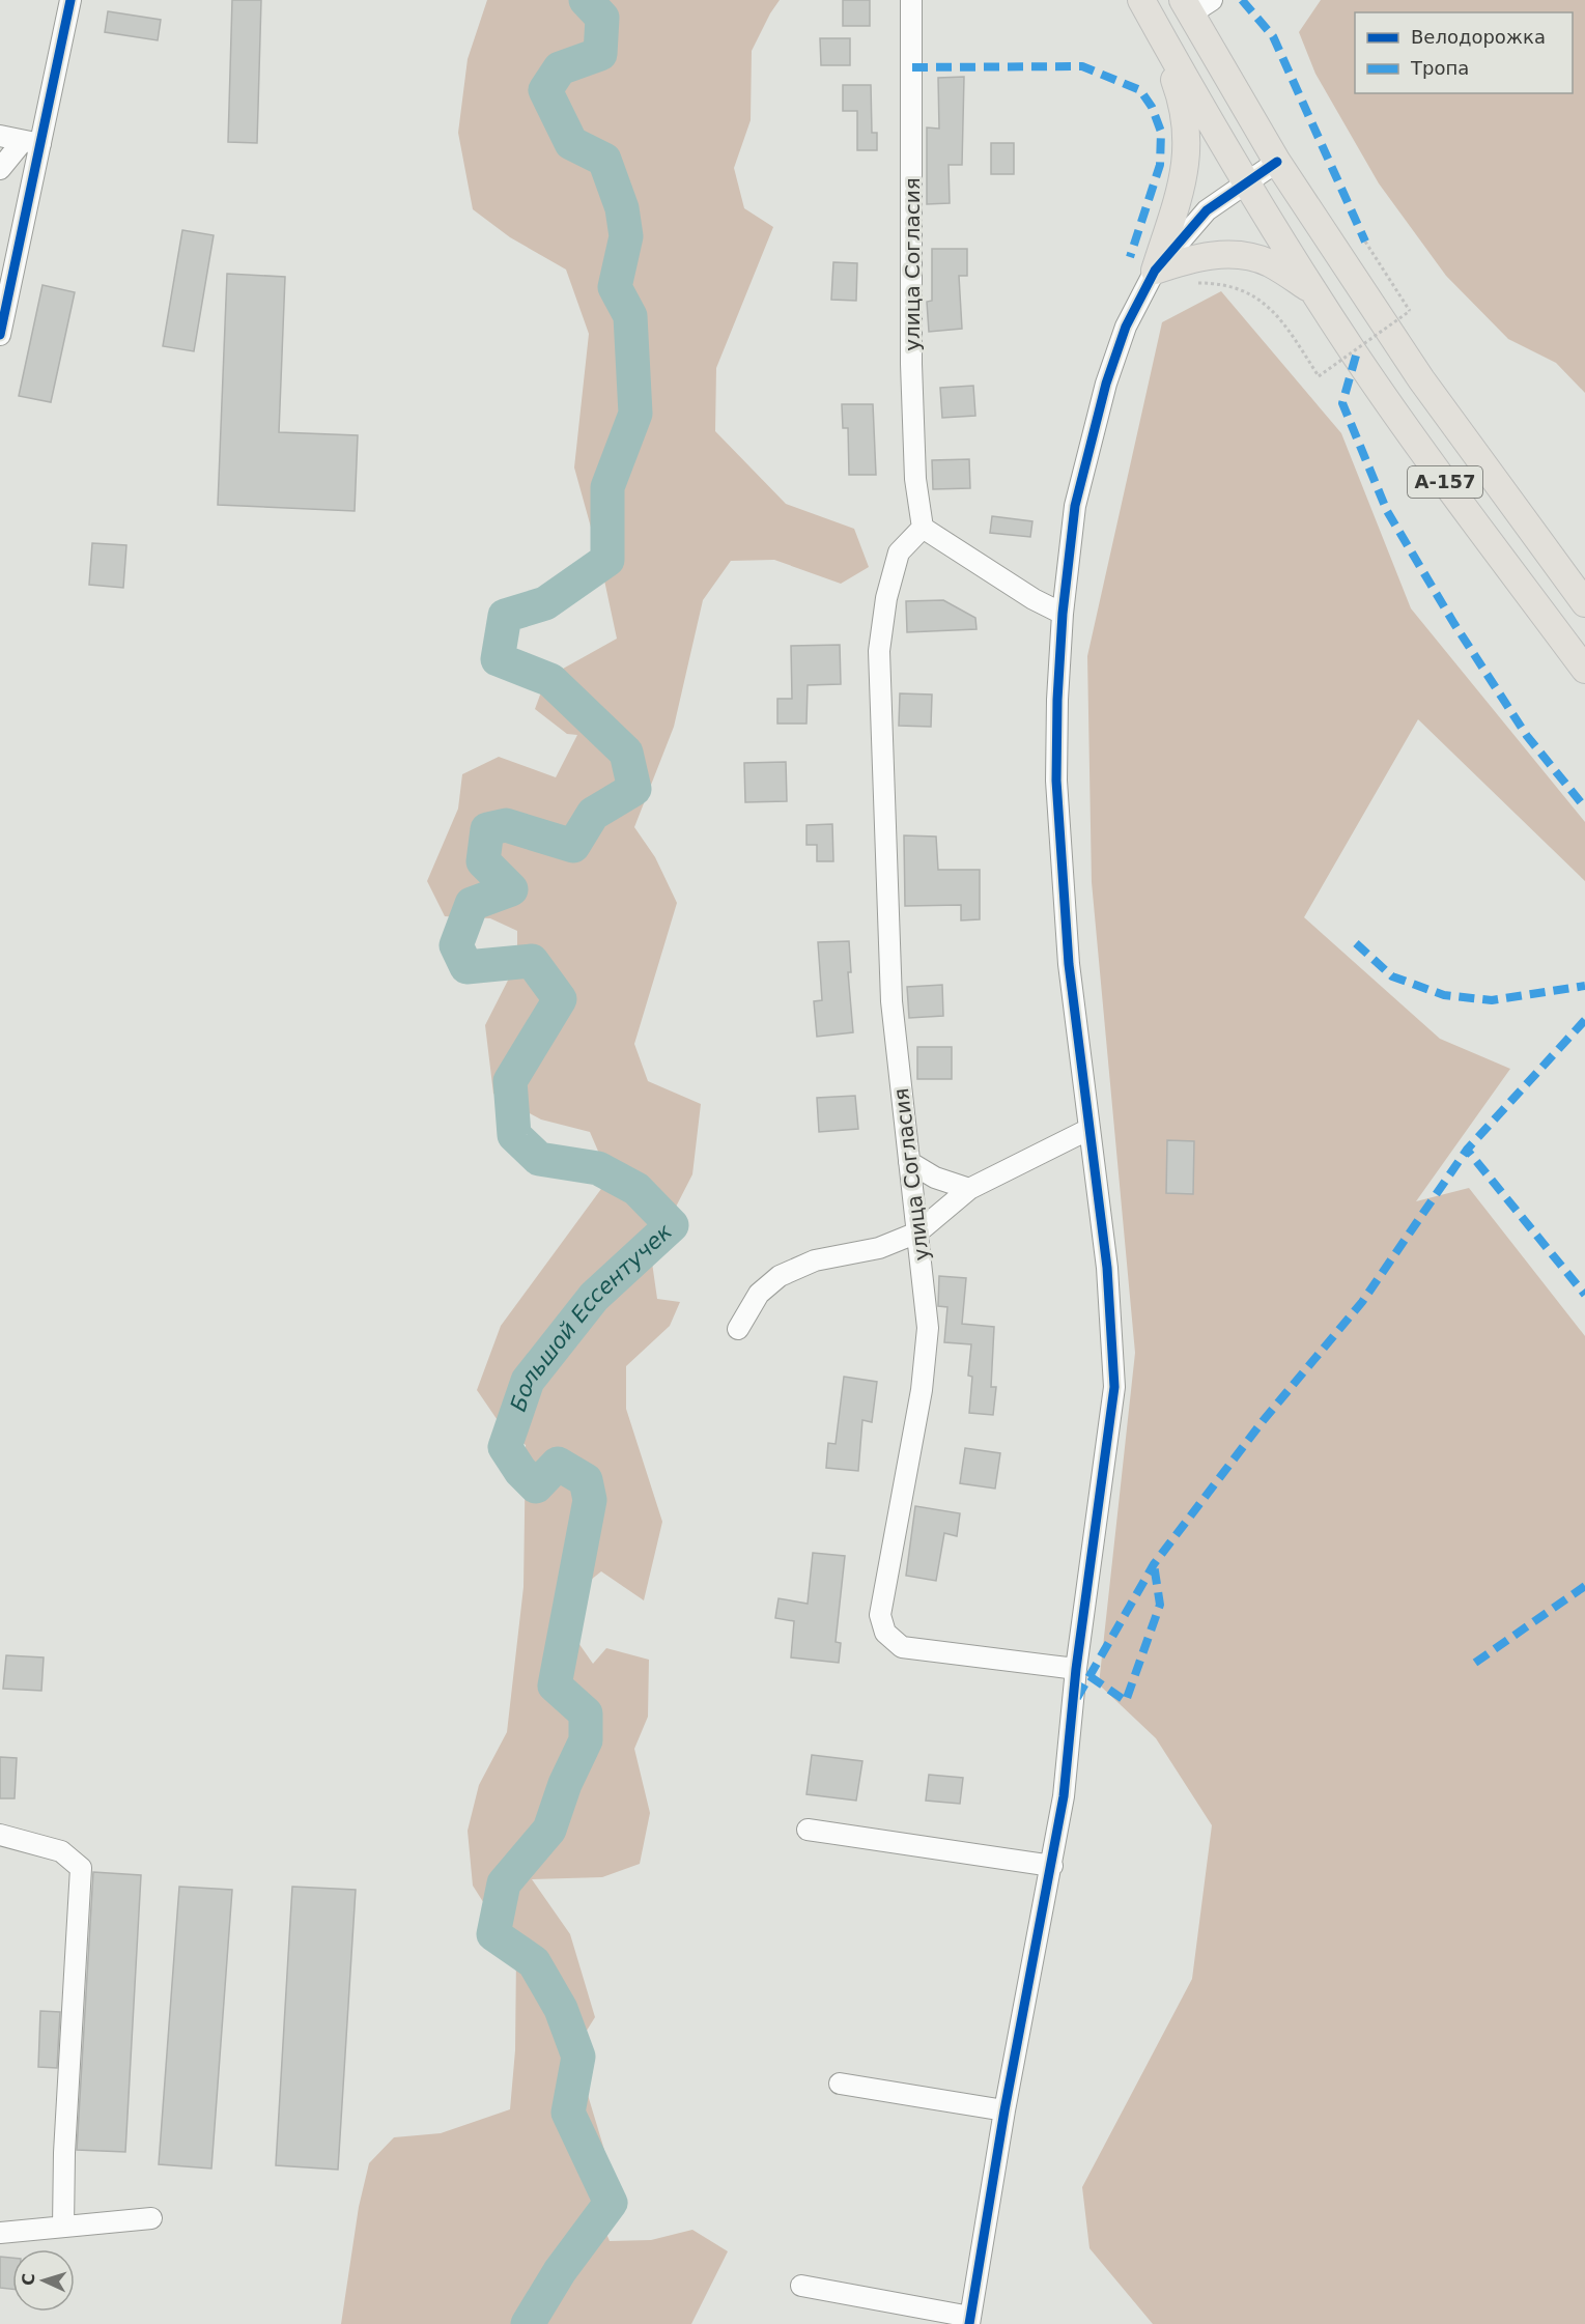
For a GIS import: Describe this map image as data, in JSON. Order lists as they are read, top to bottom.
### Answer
{
  "streets": {
    "main road": ["А-157"],
    "street": ["улица Согласия"]
  },
  "water": ["Большой Ессентучек"],
  "legend": ["Велодорожка", "Тропа"],
  "north": "left"
}
